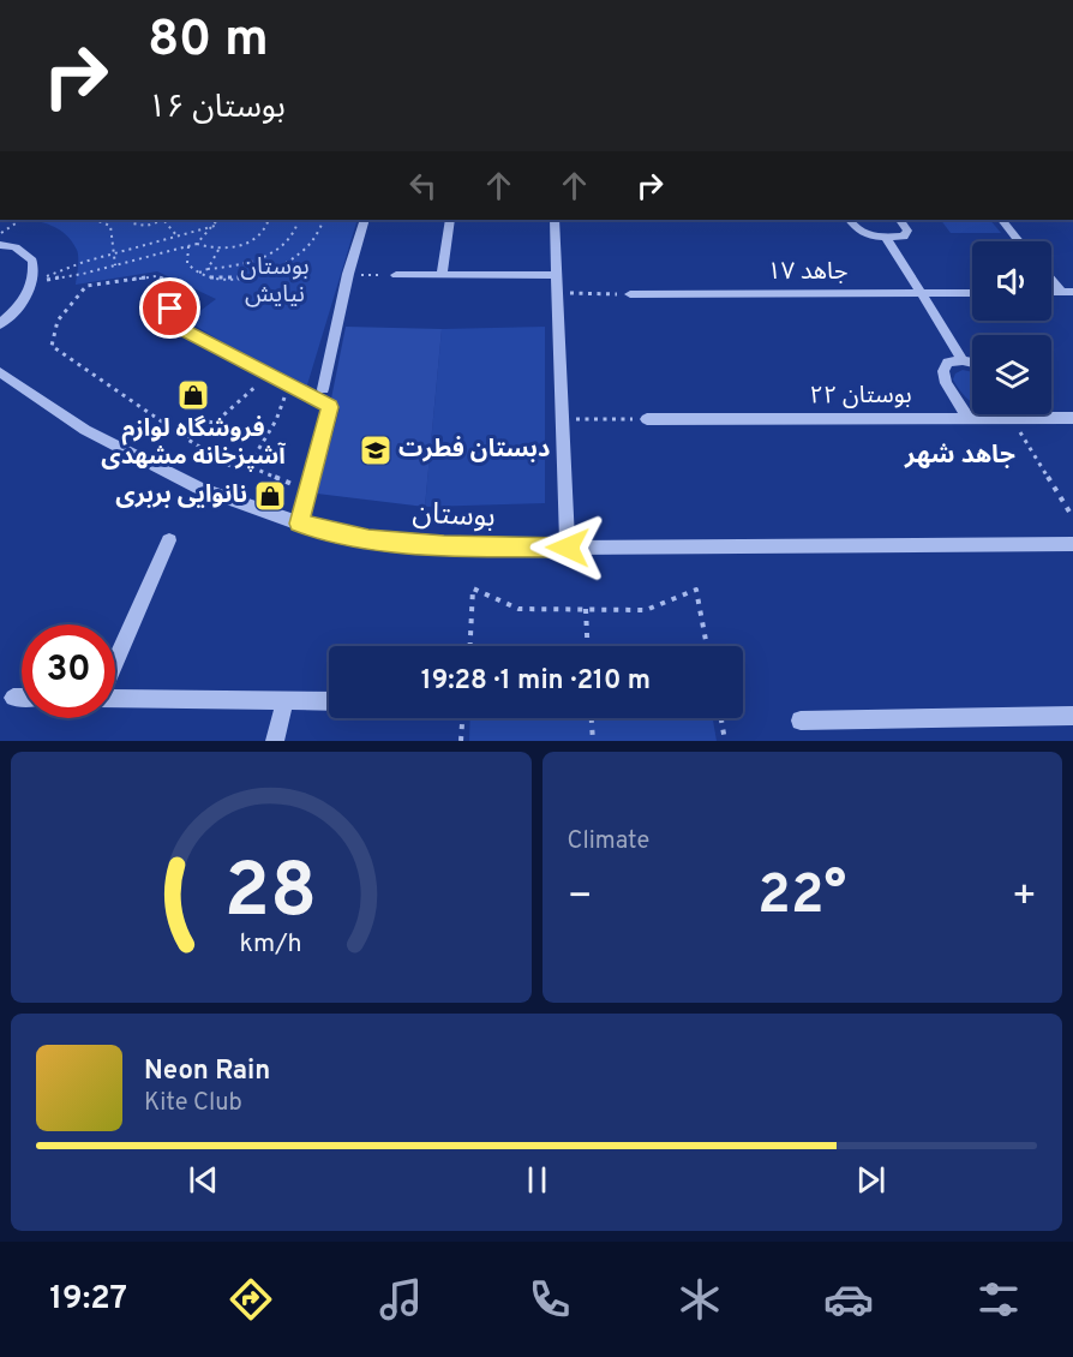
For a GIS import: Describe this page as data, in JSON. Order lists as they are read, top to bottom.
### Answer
{
  "streets": {
    "street": ["جاهد ۱۷", "بوستان ۲۲", "بوستان"]
  },
  "districts": ["جاهد شهر"],
  "parks": ["بوستان نیایش"],
  "places": {
    "shop": ["فروشگاه لوازم آشپزخانه مشهدی", "نانوایی بربری"],
    "school or university": ["دبستان فطرت"]
  },
  "page": {
    "turn": ["80 m", "بوستان ۱۶"],
    "limit": "30",
    "trip": "19:28 · 1 min · 210 m",
    "tile": "Climate",
    "heat": ["−", "22°", "+"],
    "song": ["Neon Rain", "Kite Club"],
    "tabs": "19:27",
    "gauge": ["28", "km/h"]
  }
}
